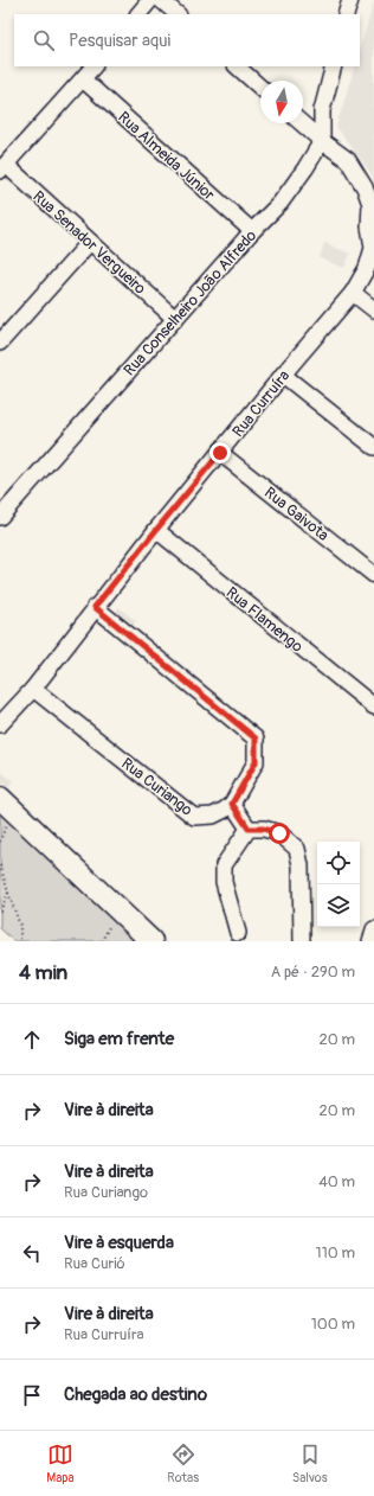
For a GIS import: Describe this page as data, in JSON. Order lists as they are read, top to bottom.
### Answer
{
  "streets": {
    "street": [
      "Rua Almeida Júnior",
      "Rua Senador Vergueiro",
      "Rua Conselheiro João Alfredo",
      "Rua Curruíra",
      "Rua Gaivota",
      "Rua Flamengo",
      "Rua Curiango"
    ]
  },
  "crossings": [
    ["Rua Almeida Júnior", "Rua Conselheiro João Alfredo"],
    ["Rua Senador Vergueiro", "Rua Conselheiro João Alfredo"],
    ["Rua Conselheiro João Alfredo", "Rua Curruíra"],
    ["Rua Curruíra", "Rua Gaivota"],
    ["Rua Curruíra", "Rua Flamengo"],
    ["Rua Curruíra", "Rua Curiango"]
  ],
  "north": "bottom",
  "page": {
    "search": "Pesquisar aqui",
    "heading": ["4 min", "A pé · 290 m"],
    "list": [
      ["Siga em frente", "20 m"],
      ["Vire à direita", "20 m"],
      ["Vire à direita", "Rua Curiango", "40 m"],
      ["Vire à esquerda", "Rua Curió", "110 m"],
      ["Vire à direita", "Rua Curruíra", "100 m"],
      "Chegada ao destino"
    ],
    "nav": ["Mapa", "Rotas", "Salvos"]
  }
}
